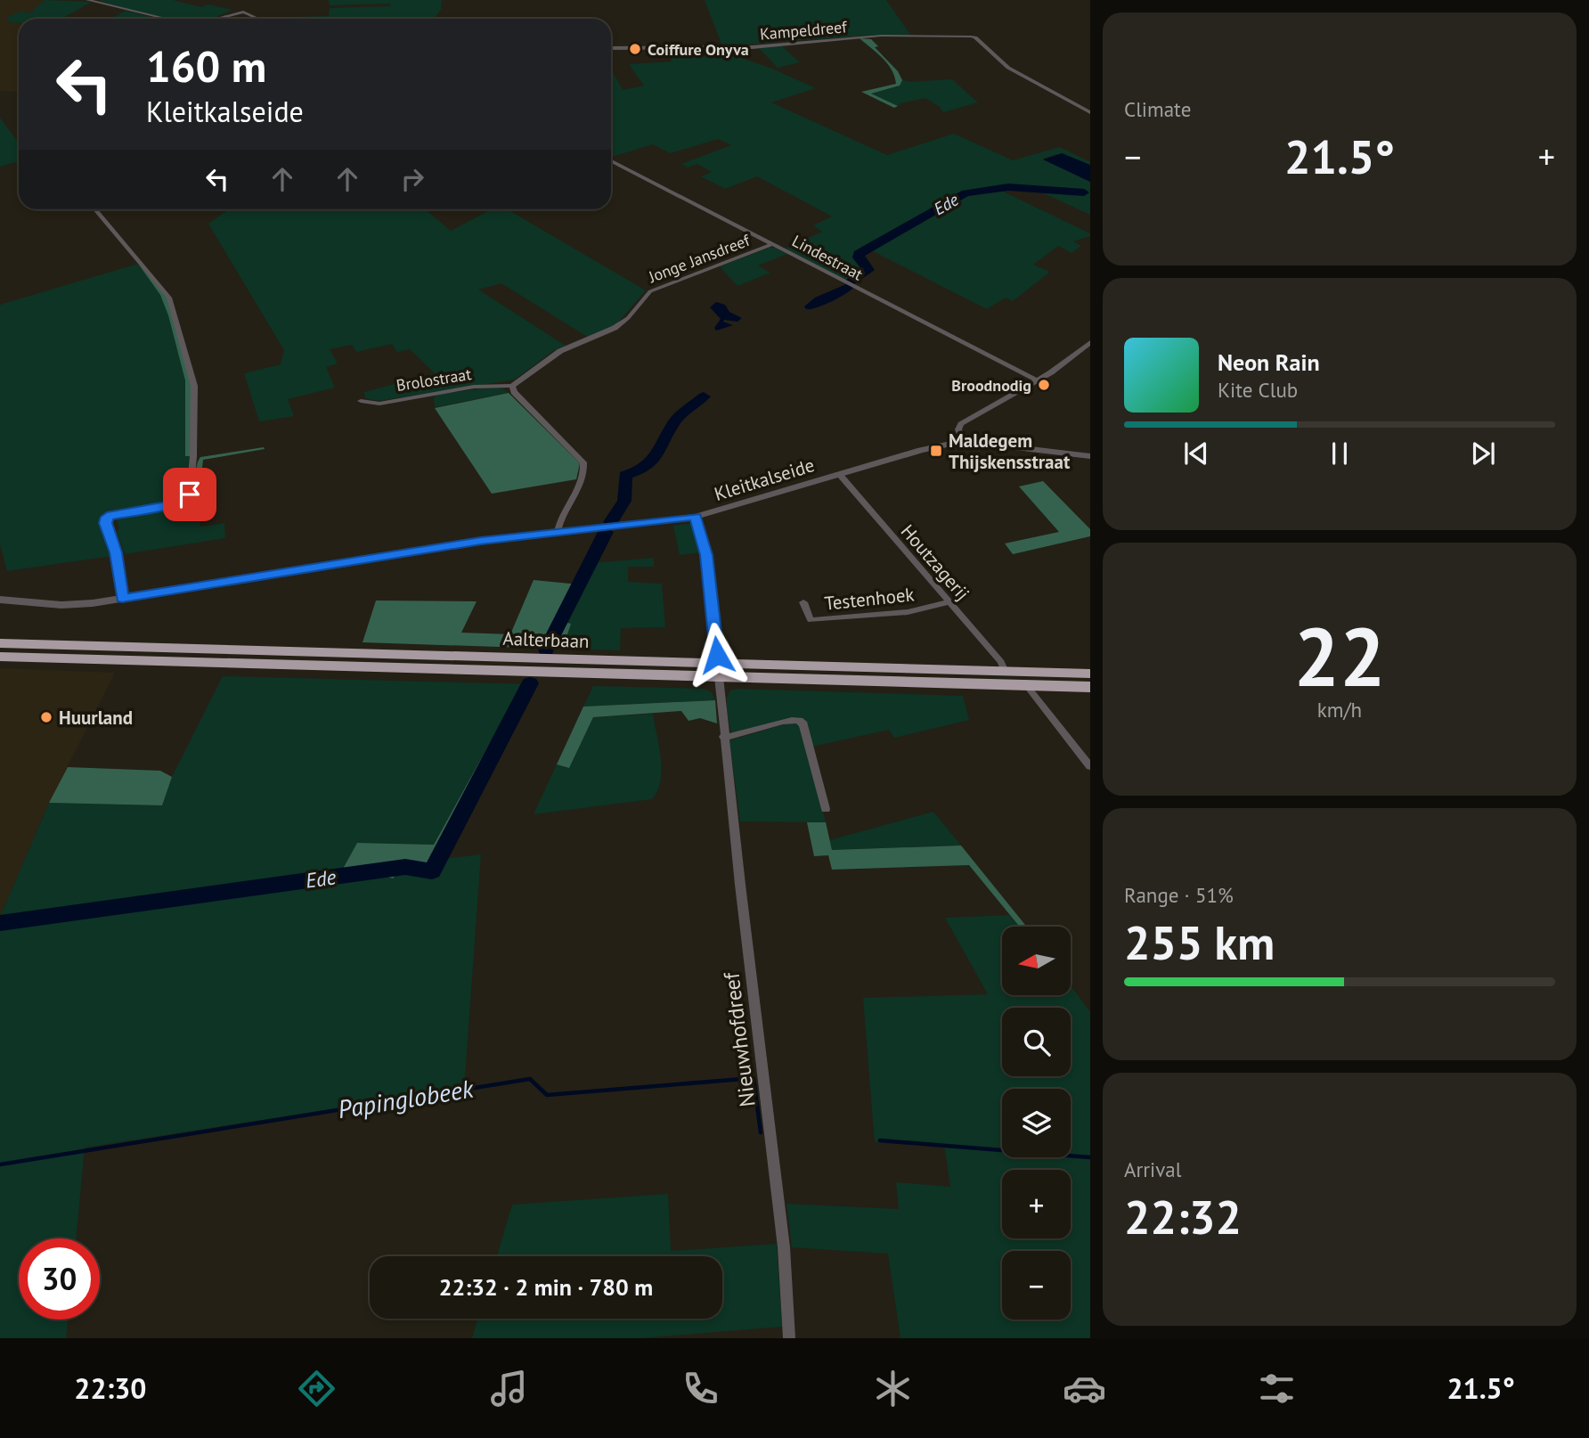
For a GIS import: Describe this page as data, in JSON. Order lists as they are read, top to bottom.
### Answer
{
  "streets": {
    "highway": ["Aalterbaan"],
    "street": [
      "Kampeldreef",
      "Lindestraat",
      "Jonge Jansdreef",
      "Brolostraat",
      "Kleitkalseide",
      "Houtzagerij",
      "Testenhoek",
      "Nieuwhofdreef"
    ]
  },
  "crossings": [
    ["Lindestraat", "Jonge Jansdreef"],
    ["Jonge Jansdreef", "Brolostraat"],
    ["Kleitkalseide", "Houtzagerij"],
    ["Kleitkalseide", "Nieuwhofdreef"],
    ["Houtzagerij", "Testenhoek"],
    ["Houtzagerij", "Aalterbaan"],
    ["Aalterbaan", "Nieuwhofdreef"]
  ],
  "water": ["Ede", "Papinglobeek"],
  "places": {
    "other": ["Coiffure Onyva", "Broodnodig", "Huurland"],
    "transit": ["Maldegem Thijskensstraat"]
  },
  "north": "left",
  "page": {
    "tile": [
      "Climate",
      ["22", "km/h"],
      ["Range · 51%", "255 km"],
      ["Arrival", "22:32"]
    ],
    "turn": ["160 m", "Kleitkalseide"],
    "heat": ["−", "21.5°", "+"],
    "song": ["Neon Rain", "Kite Club"],
    "map_buttons": ["+", "−"],
    "limit": "30",
    "trip": "22:32 · 2 min · 780 m",
    "tabs": ["22:30", "21.5°"]
  }
}
